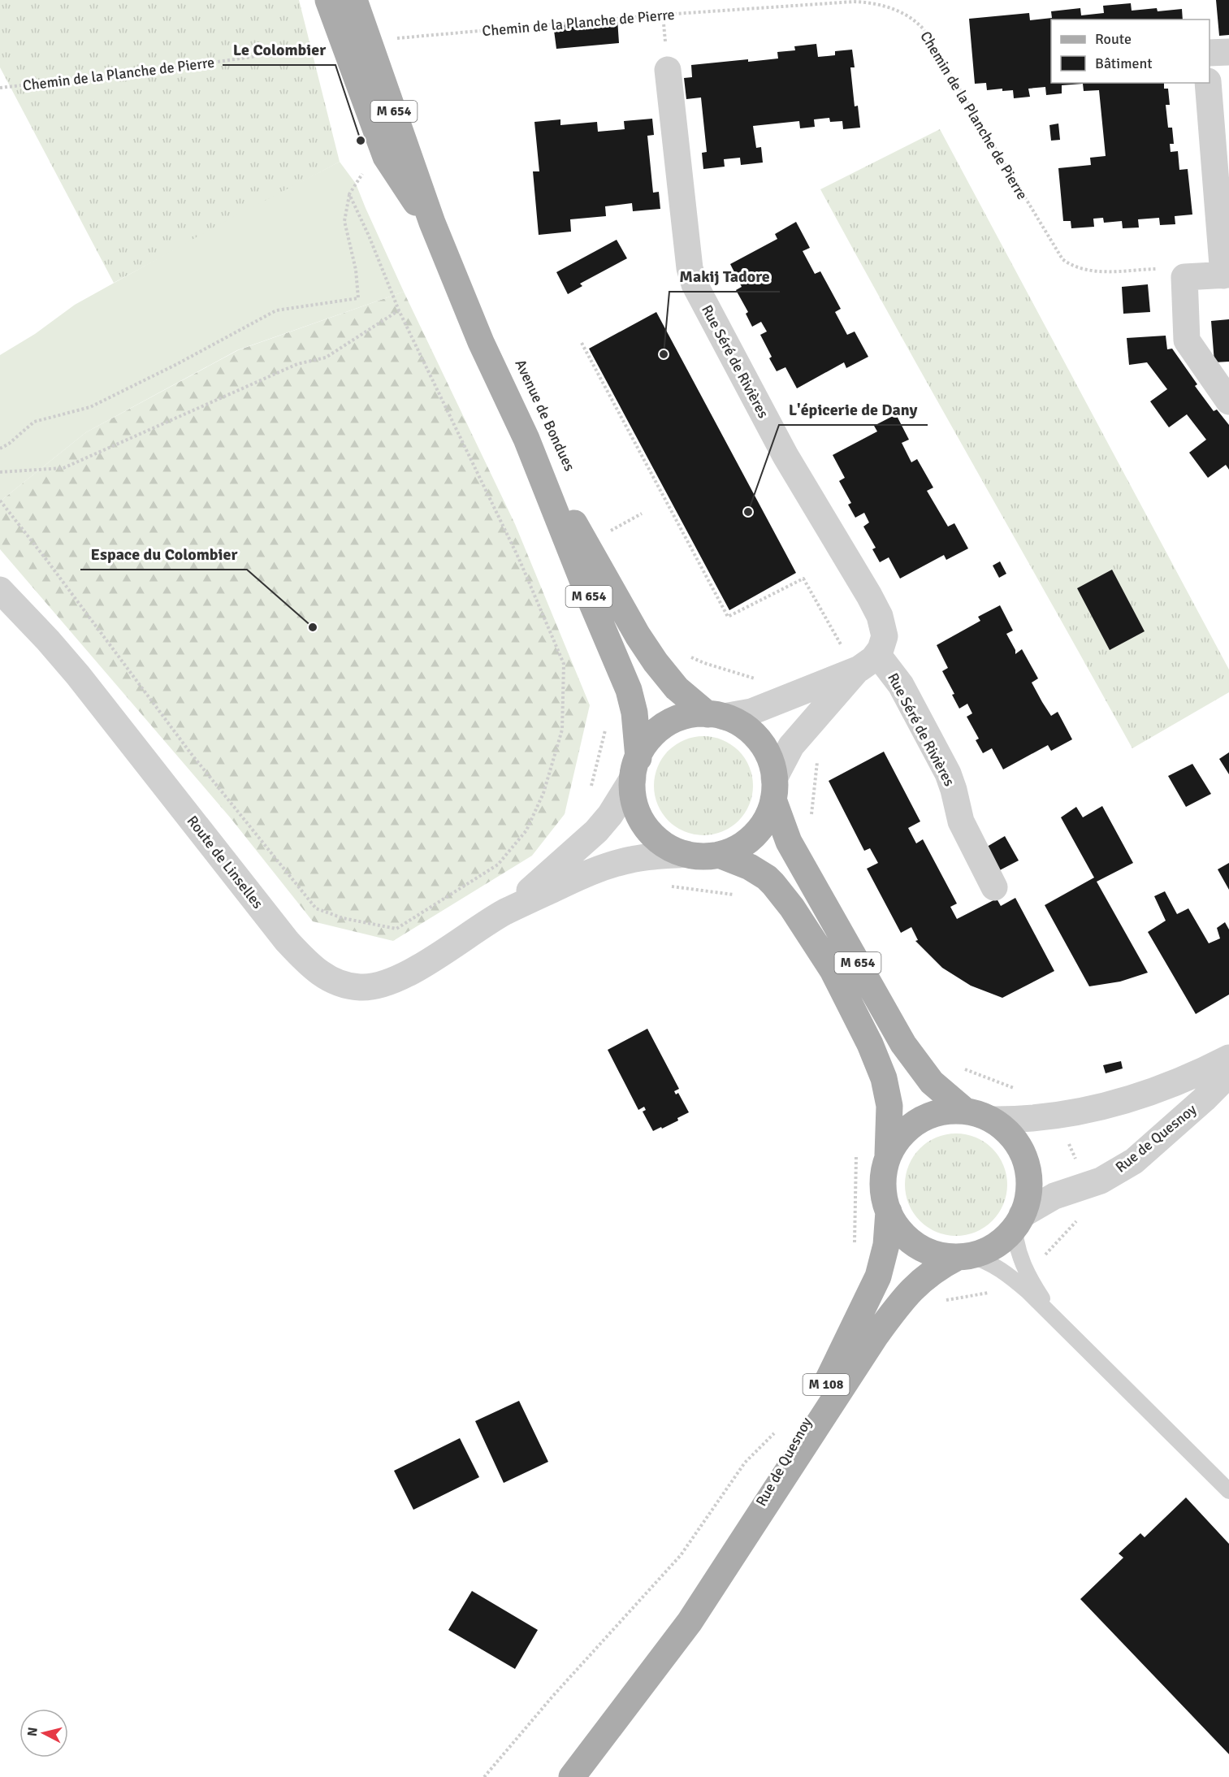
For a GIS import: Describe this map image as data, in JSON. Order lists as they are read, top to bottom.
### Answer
{
  "streets": {
    "main road": [
      "M 654",
      "Avenue de Bondues",
      "Rue de Quesnoy",
      "M 108"
    ],
    "street": ["Rue Séré de Rivières", "Route de Linselles"],
    "path": ["Chemin de la Planche de Pierre"]
  },
  "crossings": [
    ["M 654", "Rue Séré de Rivières"],
    ["M 654", "Avenue de Bondues"],
    ["M 654", "Route de Linselles"],
    ["M 654", "Rue de Quesnoy"],
    ["Rue Séré de Rivières", "Avenue de Bondues"],
    ["Rue Séré de Rivières", "Route de Linselles"],
    ["Avenue de Bondues", "Route de Linselles"]
  ],
  "places": [
    "Le Colombier",
    "Makij Tadore",
    "L'épicerie de Dany",
    "Espace du Colombier"
  ],
  "legend": ["Route", "Bâtiment"],
  "north": "left"
}
